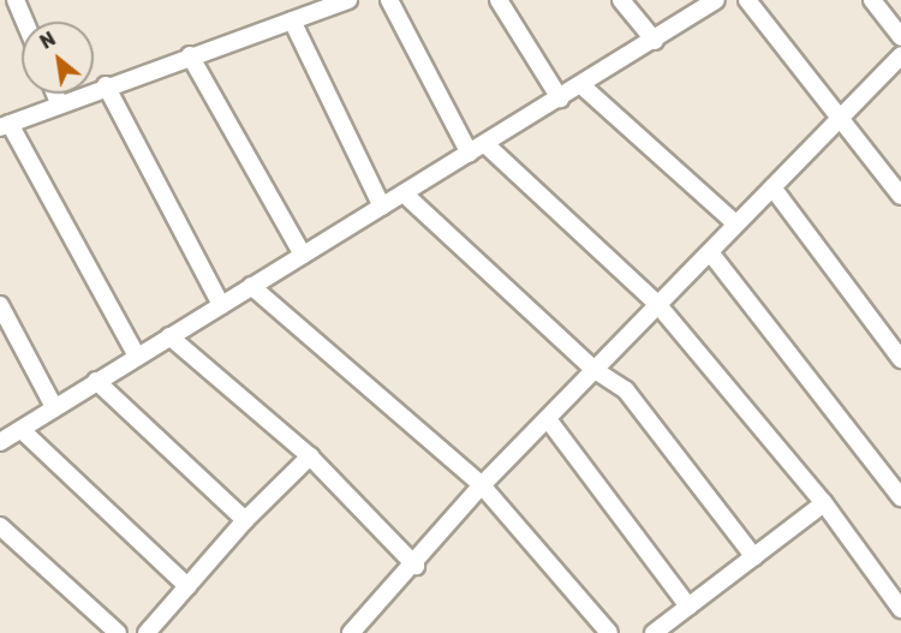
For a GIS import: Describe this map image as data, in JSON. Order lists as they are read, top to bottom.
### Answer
{
  "north": "top left"
}
